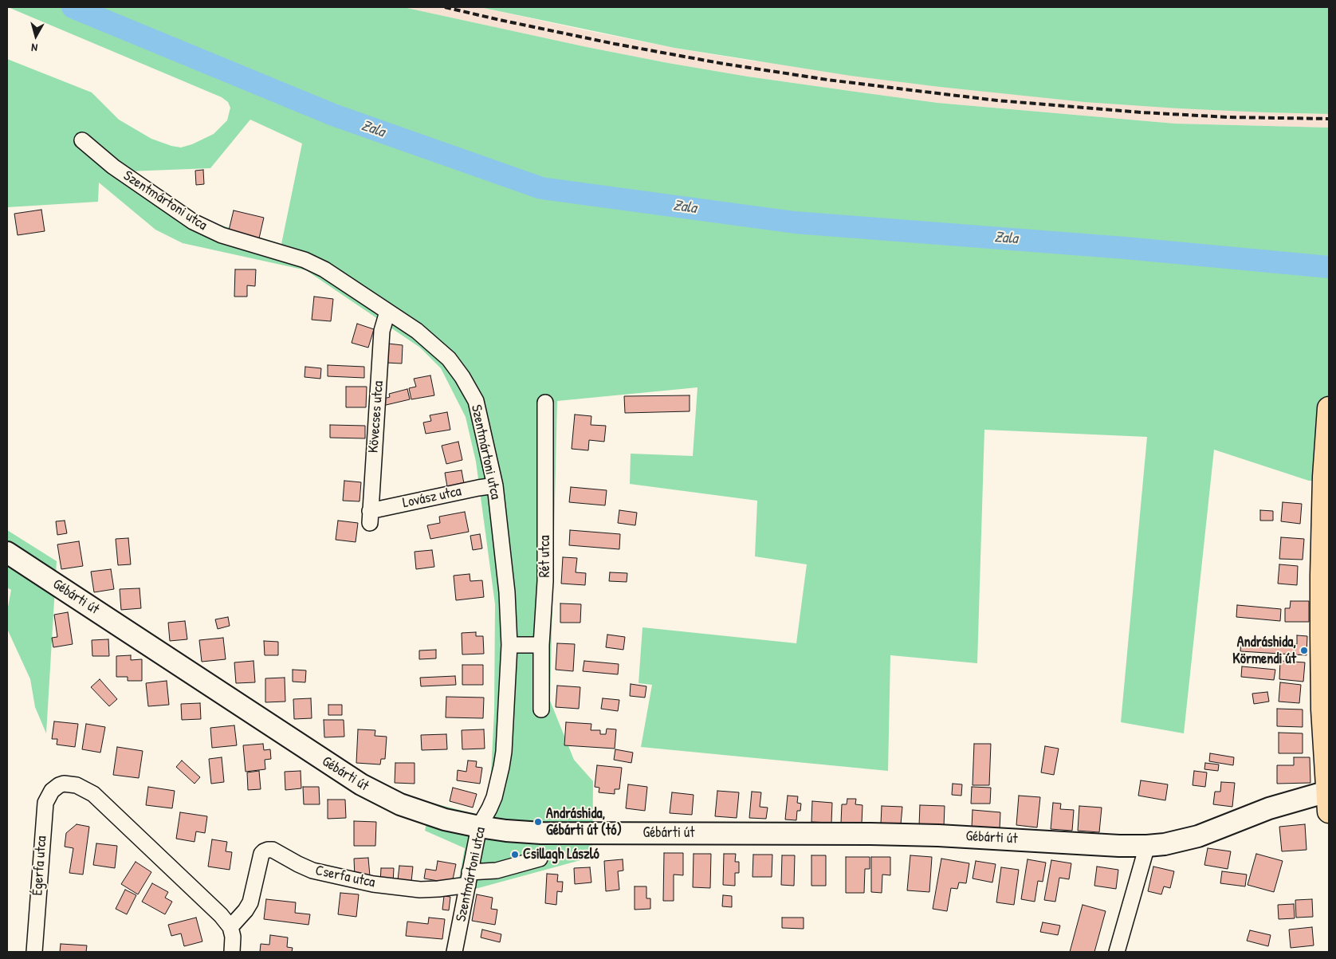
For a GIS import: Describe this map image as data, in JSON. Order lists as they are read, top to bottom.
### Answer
{
  "streets": {
    "main road": ["Gébárti út"],
    "street": [
      "Szentmártoni utca",
      "Kövecses utca",
      "Lovász utca",
      "Rét utca",
      "Égerfa utca",
      "Cserfa utca"
    ]
  },
  "crossings": [
    ["Szentmártoni utca", "Kövecses utca"],
    ["Szentmártoni utca", "Lovász utca"],
    ["Szentmártoni utca", "Gébárti út"],
    ["Szentmártoni utca", "Cserfa utca"],
    ["Kövecses utca", "Lovász utca"],
    ["Égerfa utca", "Cserfa utca"]
  ],
  "water": ["Zala"],
  "places": ["Andráshida, Körmendi út", "Andráshida, Gébárti út (tó)", "Csillagh László"],
  "north": "bottom"
}
